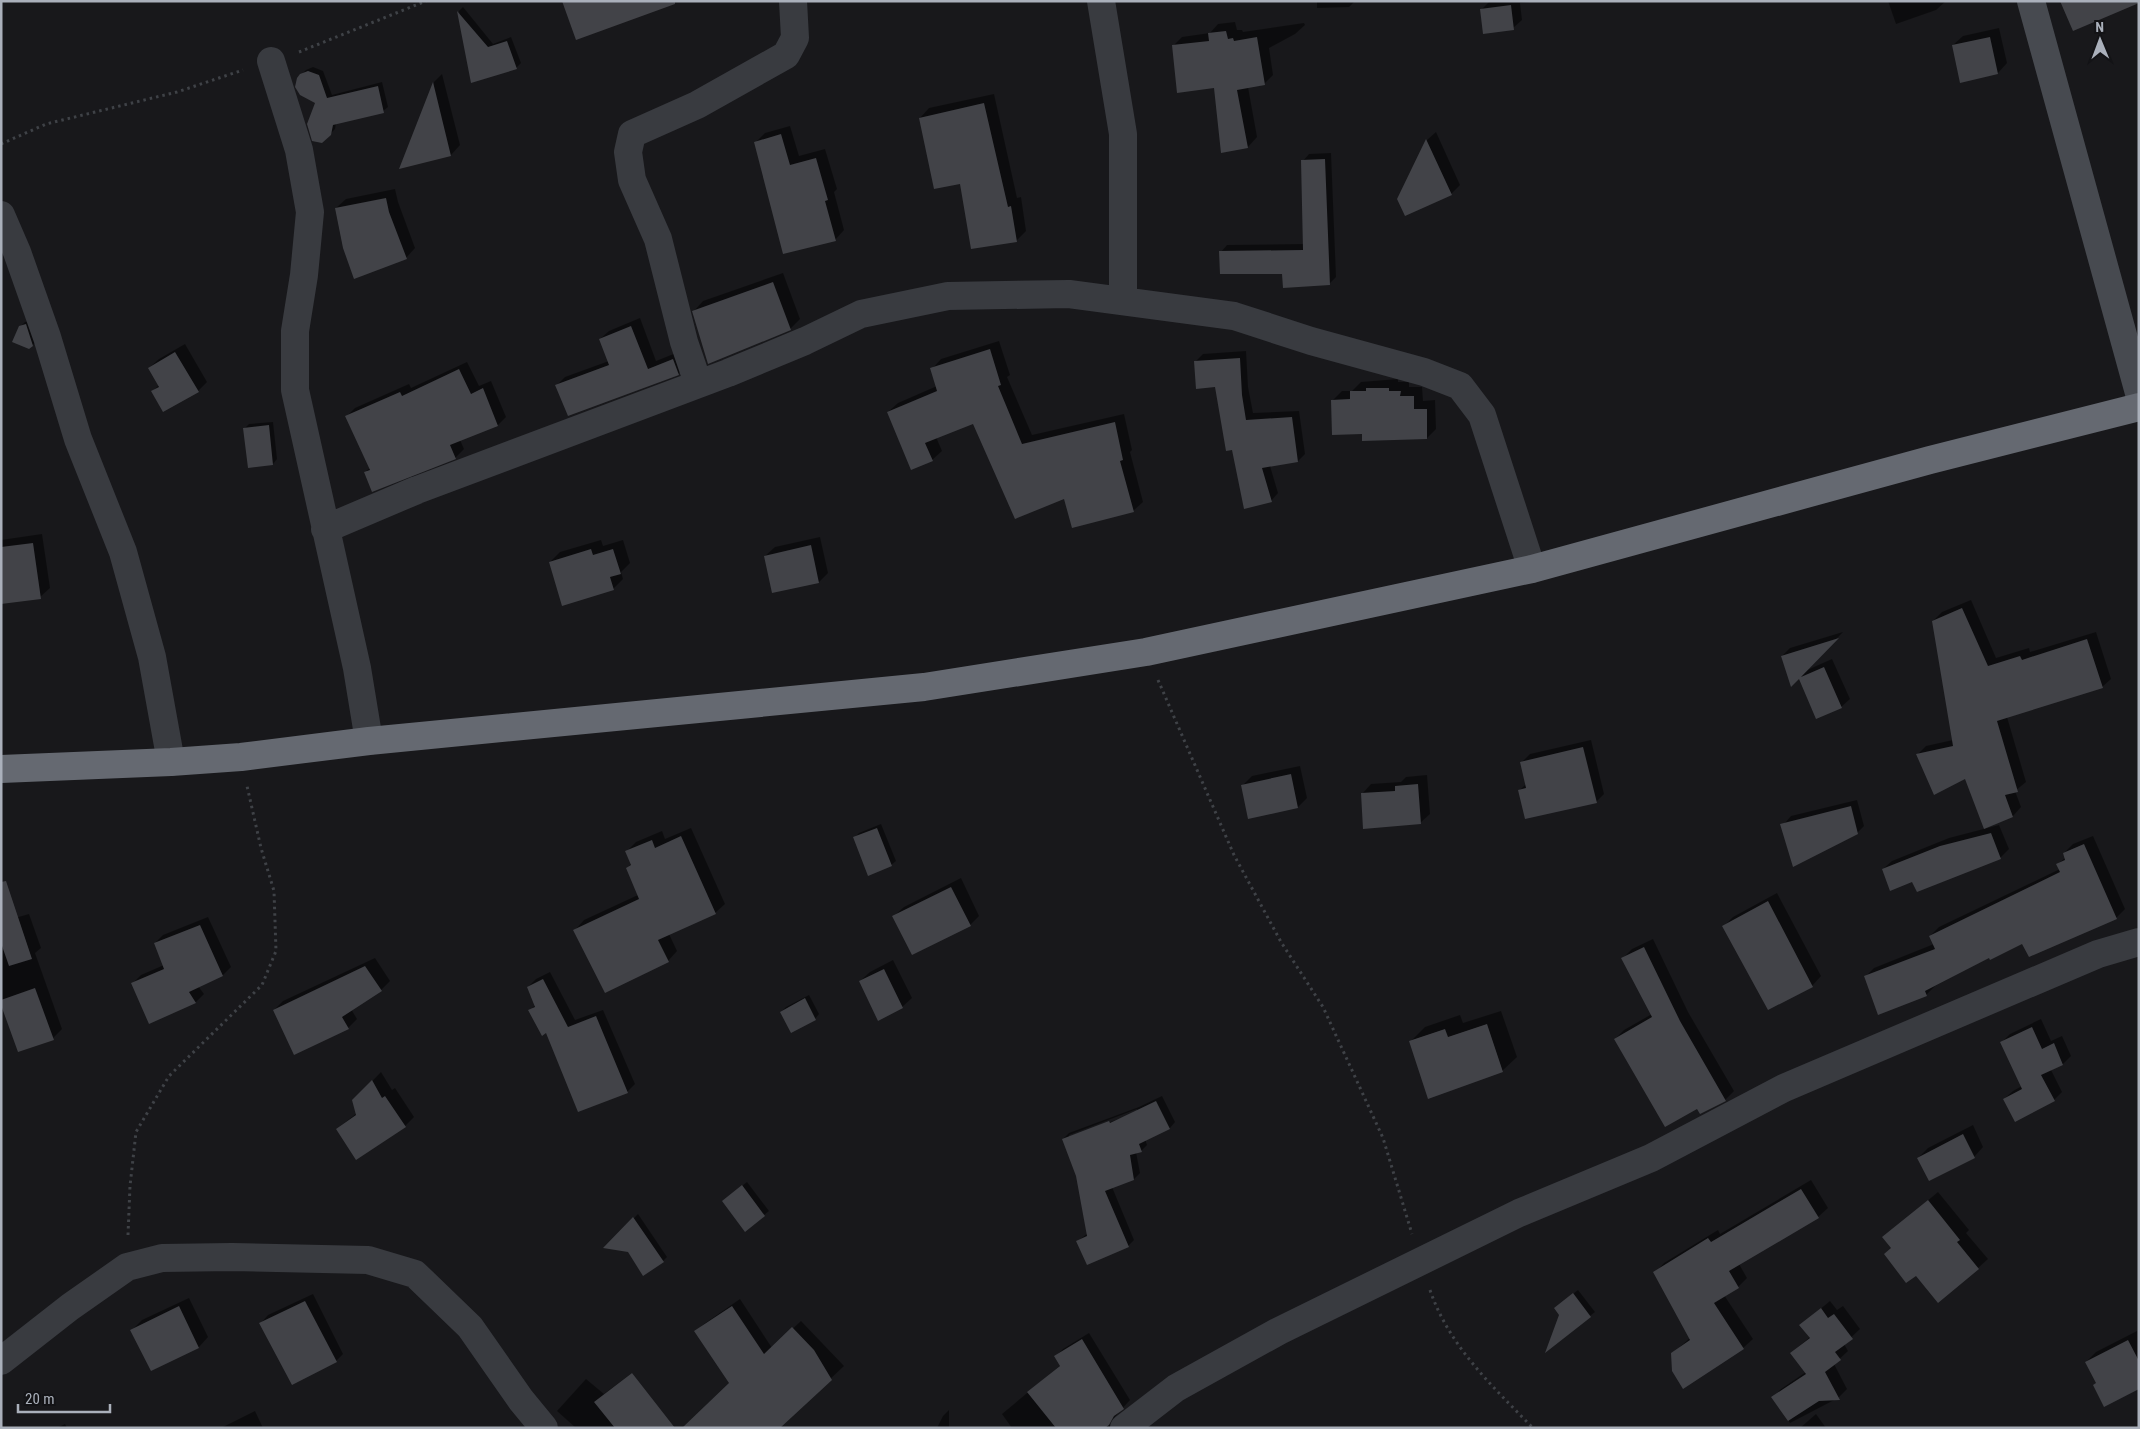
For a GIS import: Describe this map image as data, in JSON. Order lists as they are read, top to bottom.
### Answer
{
  "scale_bar": "20 m",
  "north": "top"
}
